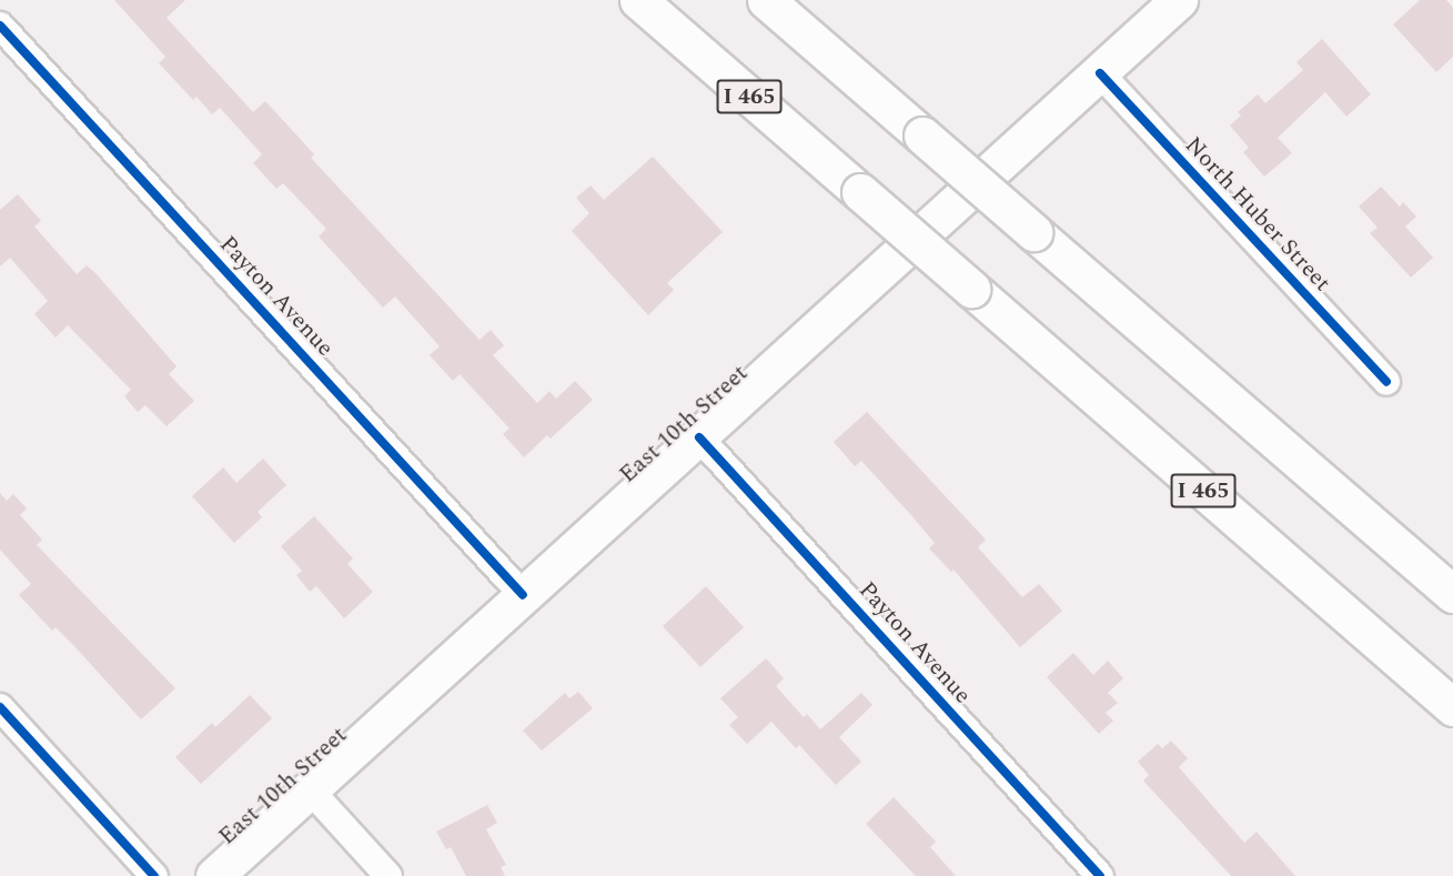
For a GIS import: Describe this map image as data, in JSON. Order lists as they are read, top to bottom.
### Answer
{
  "streets": {
    "main road": ["I 465", "East 10th Street"],
    "street": ["North Huber Street", "Payton Avenue"]
  },
  "crossings": [
    ["North Huber Street", "East 10th Street"],
    ["Payton Avenue", "East 10th Street"]
  ]
}
